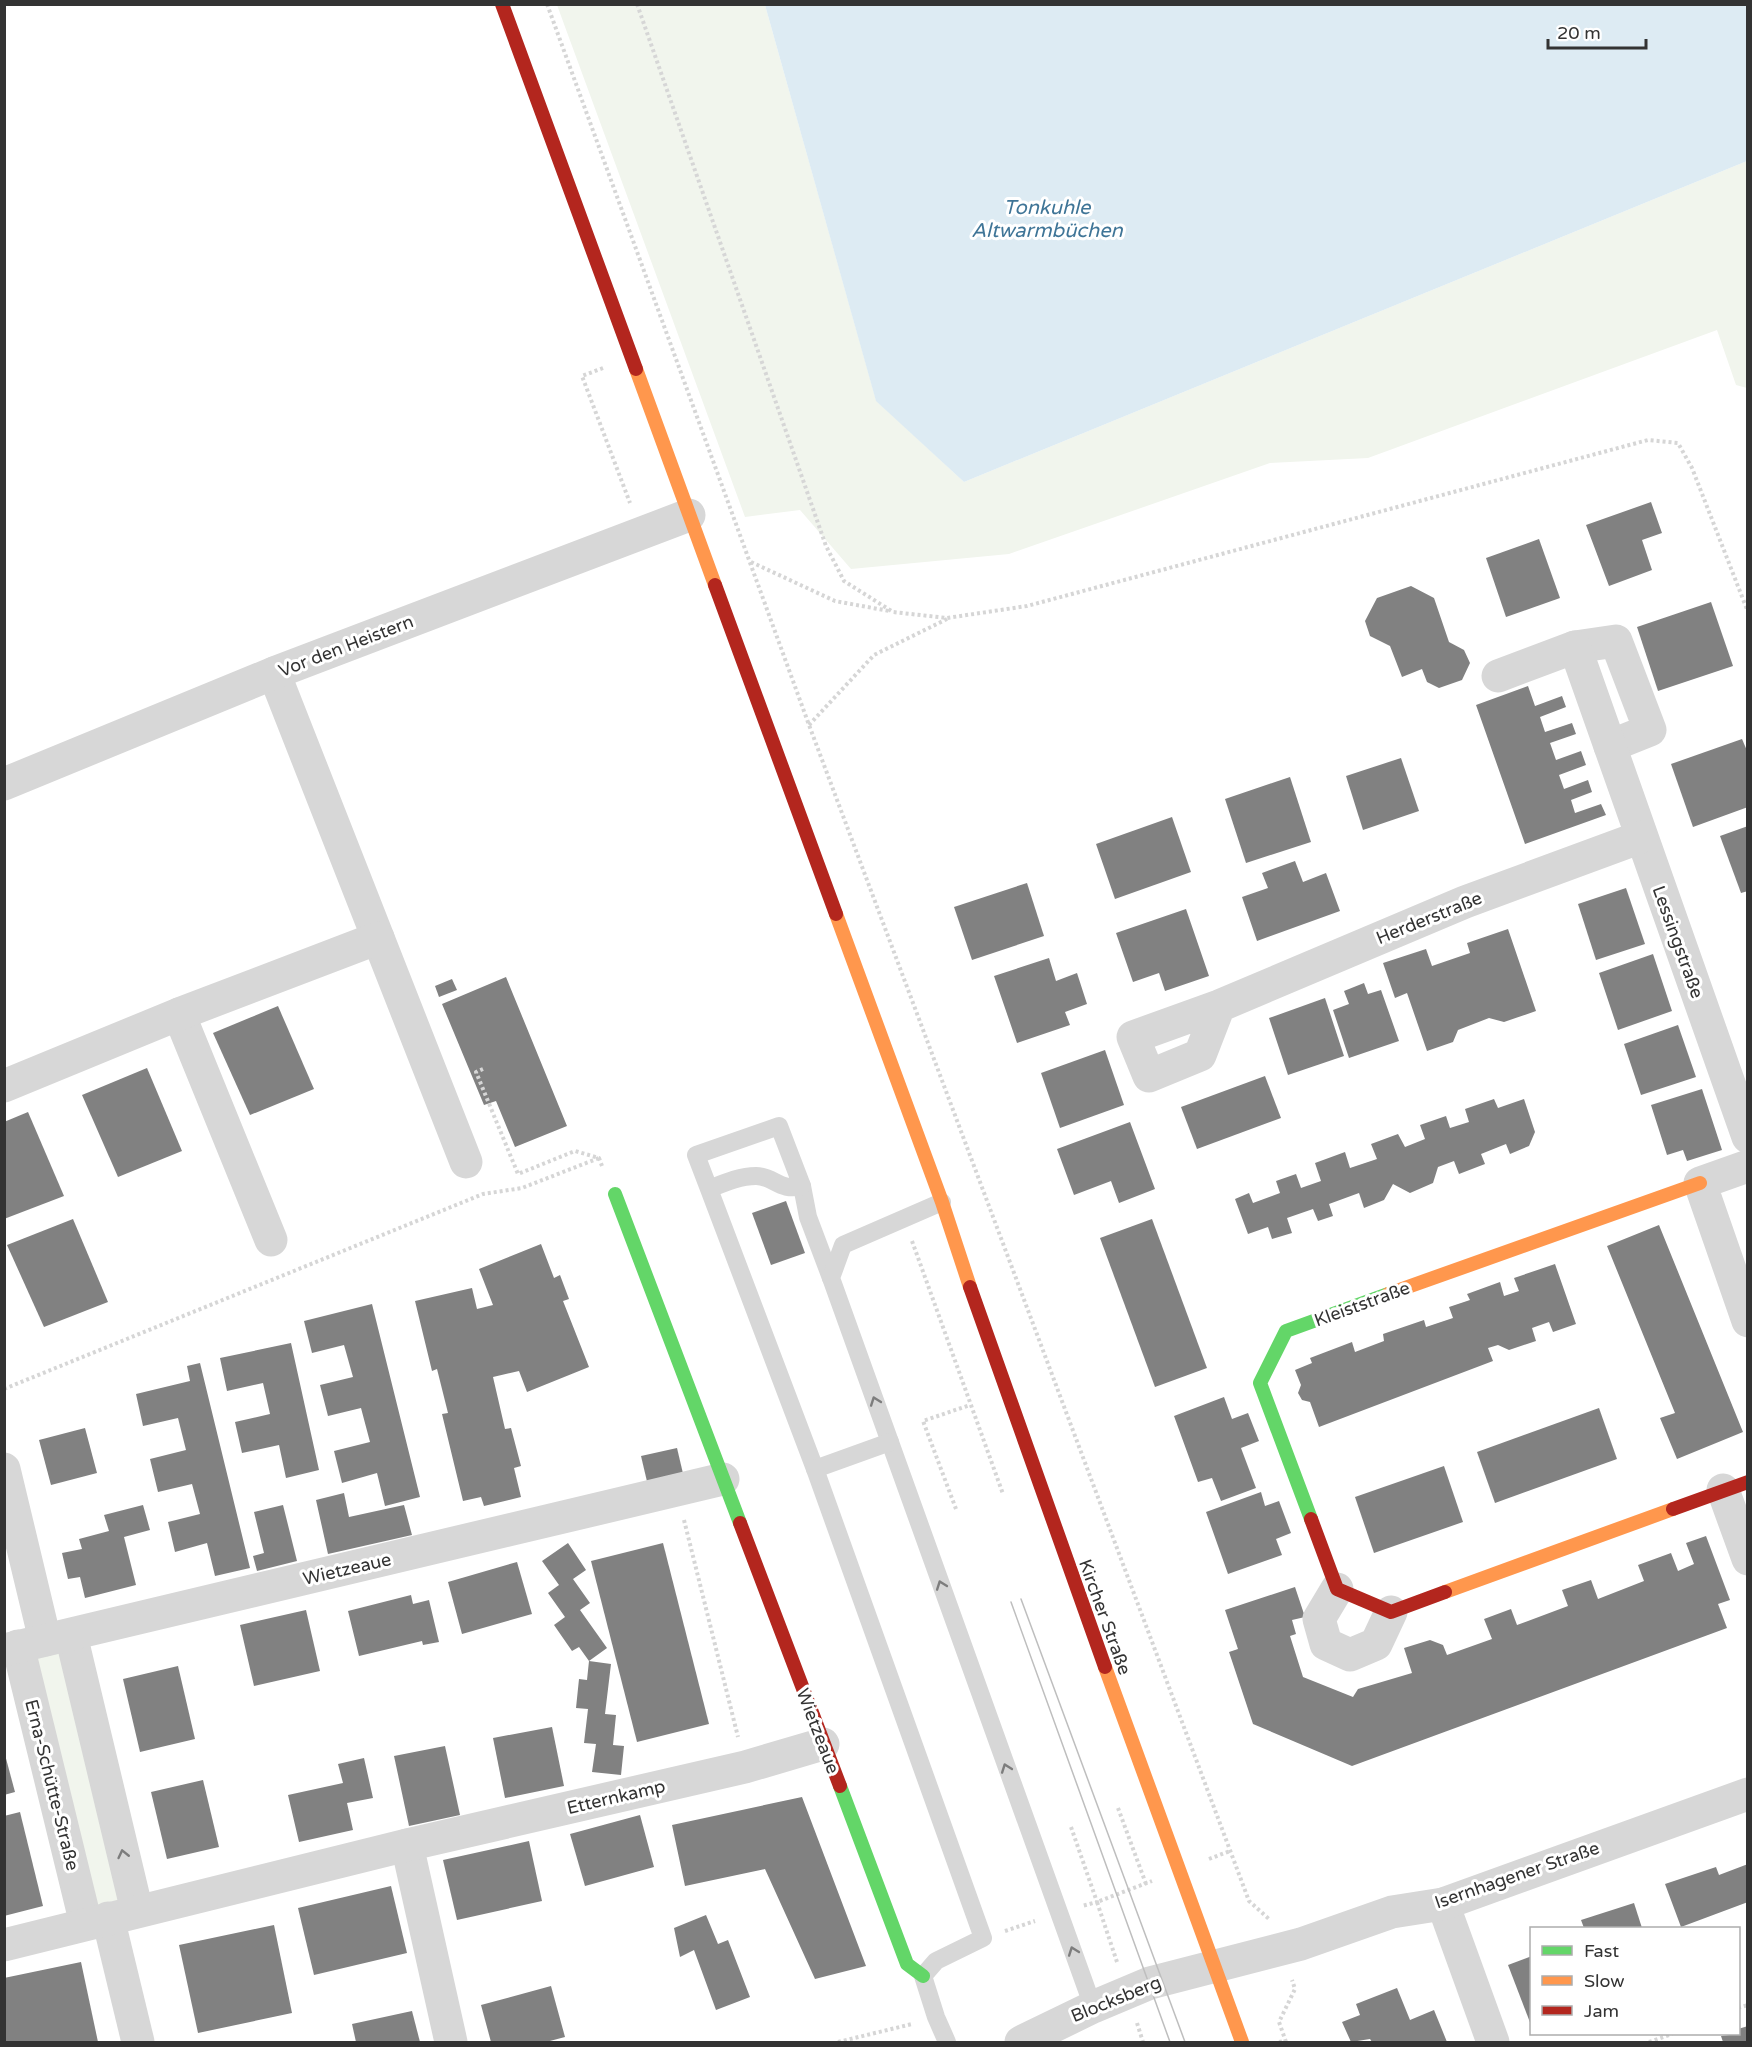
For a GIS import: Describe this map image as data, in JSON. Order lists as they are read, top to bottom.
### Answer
{
  "streets": {
    "main road": ["Kleiststraße", "Wietzeaue", "Kircher Straße"],
    "street": [
      "Vor den Heistern",
      "Herderstraße",
      "Lessingstraße",
      "Erna-Schütte-Straße",
      "Etternkamp",
      "Isernhagener Straße",
      "Blocksberg"
    ]
  },
  "crossings": [
    ["Vor den Heistern", "Kircher Straße"],
    ["Herderstraße", "Lessingstraße"],
    ["Wietzeaue", "Erna-Schütte-Straße"],
    ["Wietzeaue", "Etternkamp"],
    ["Kircher Straße", "Isernhagener Straße"],
    ["Kircher Straße", "Blocksberg"],
    ["Erna-Schütte-Straße", "Etternkamp"],
    ["Isernhagener Straße", "Blocksberg"]
  ],
  "water": ["Tonkuhle Altwarmbüchen"],
  "legend": ["Fast", "Slow", "Jam"],
  "scale_bar": "20 m"
}
